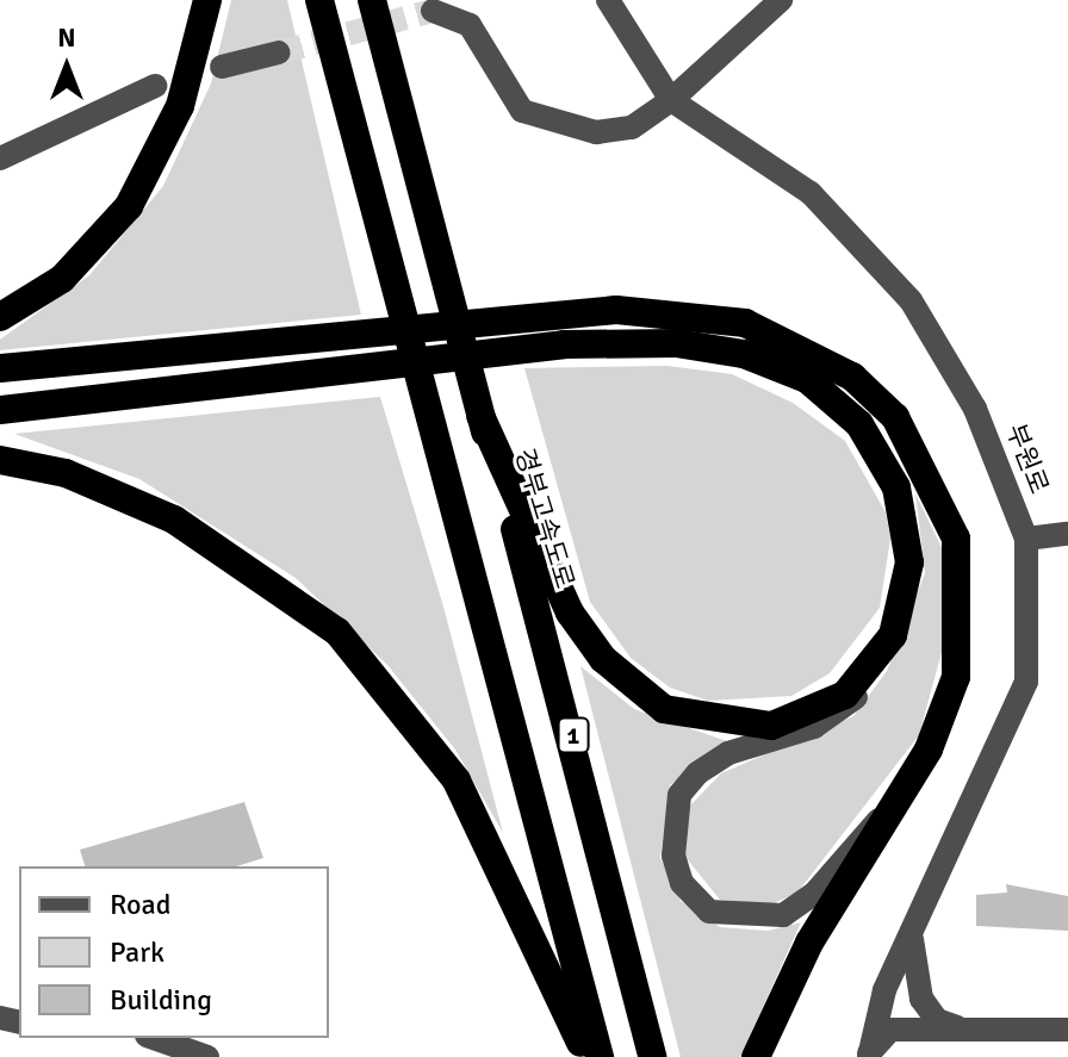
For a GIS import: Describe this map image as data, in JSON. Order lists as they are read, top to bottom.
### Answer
{
  "streets": {
    "highway": ["경부고속도로", "1"],
    "street": ["부원로"]
  },
  "legend": ["Road", "Park", "Building"],
  "north": "top"
}
